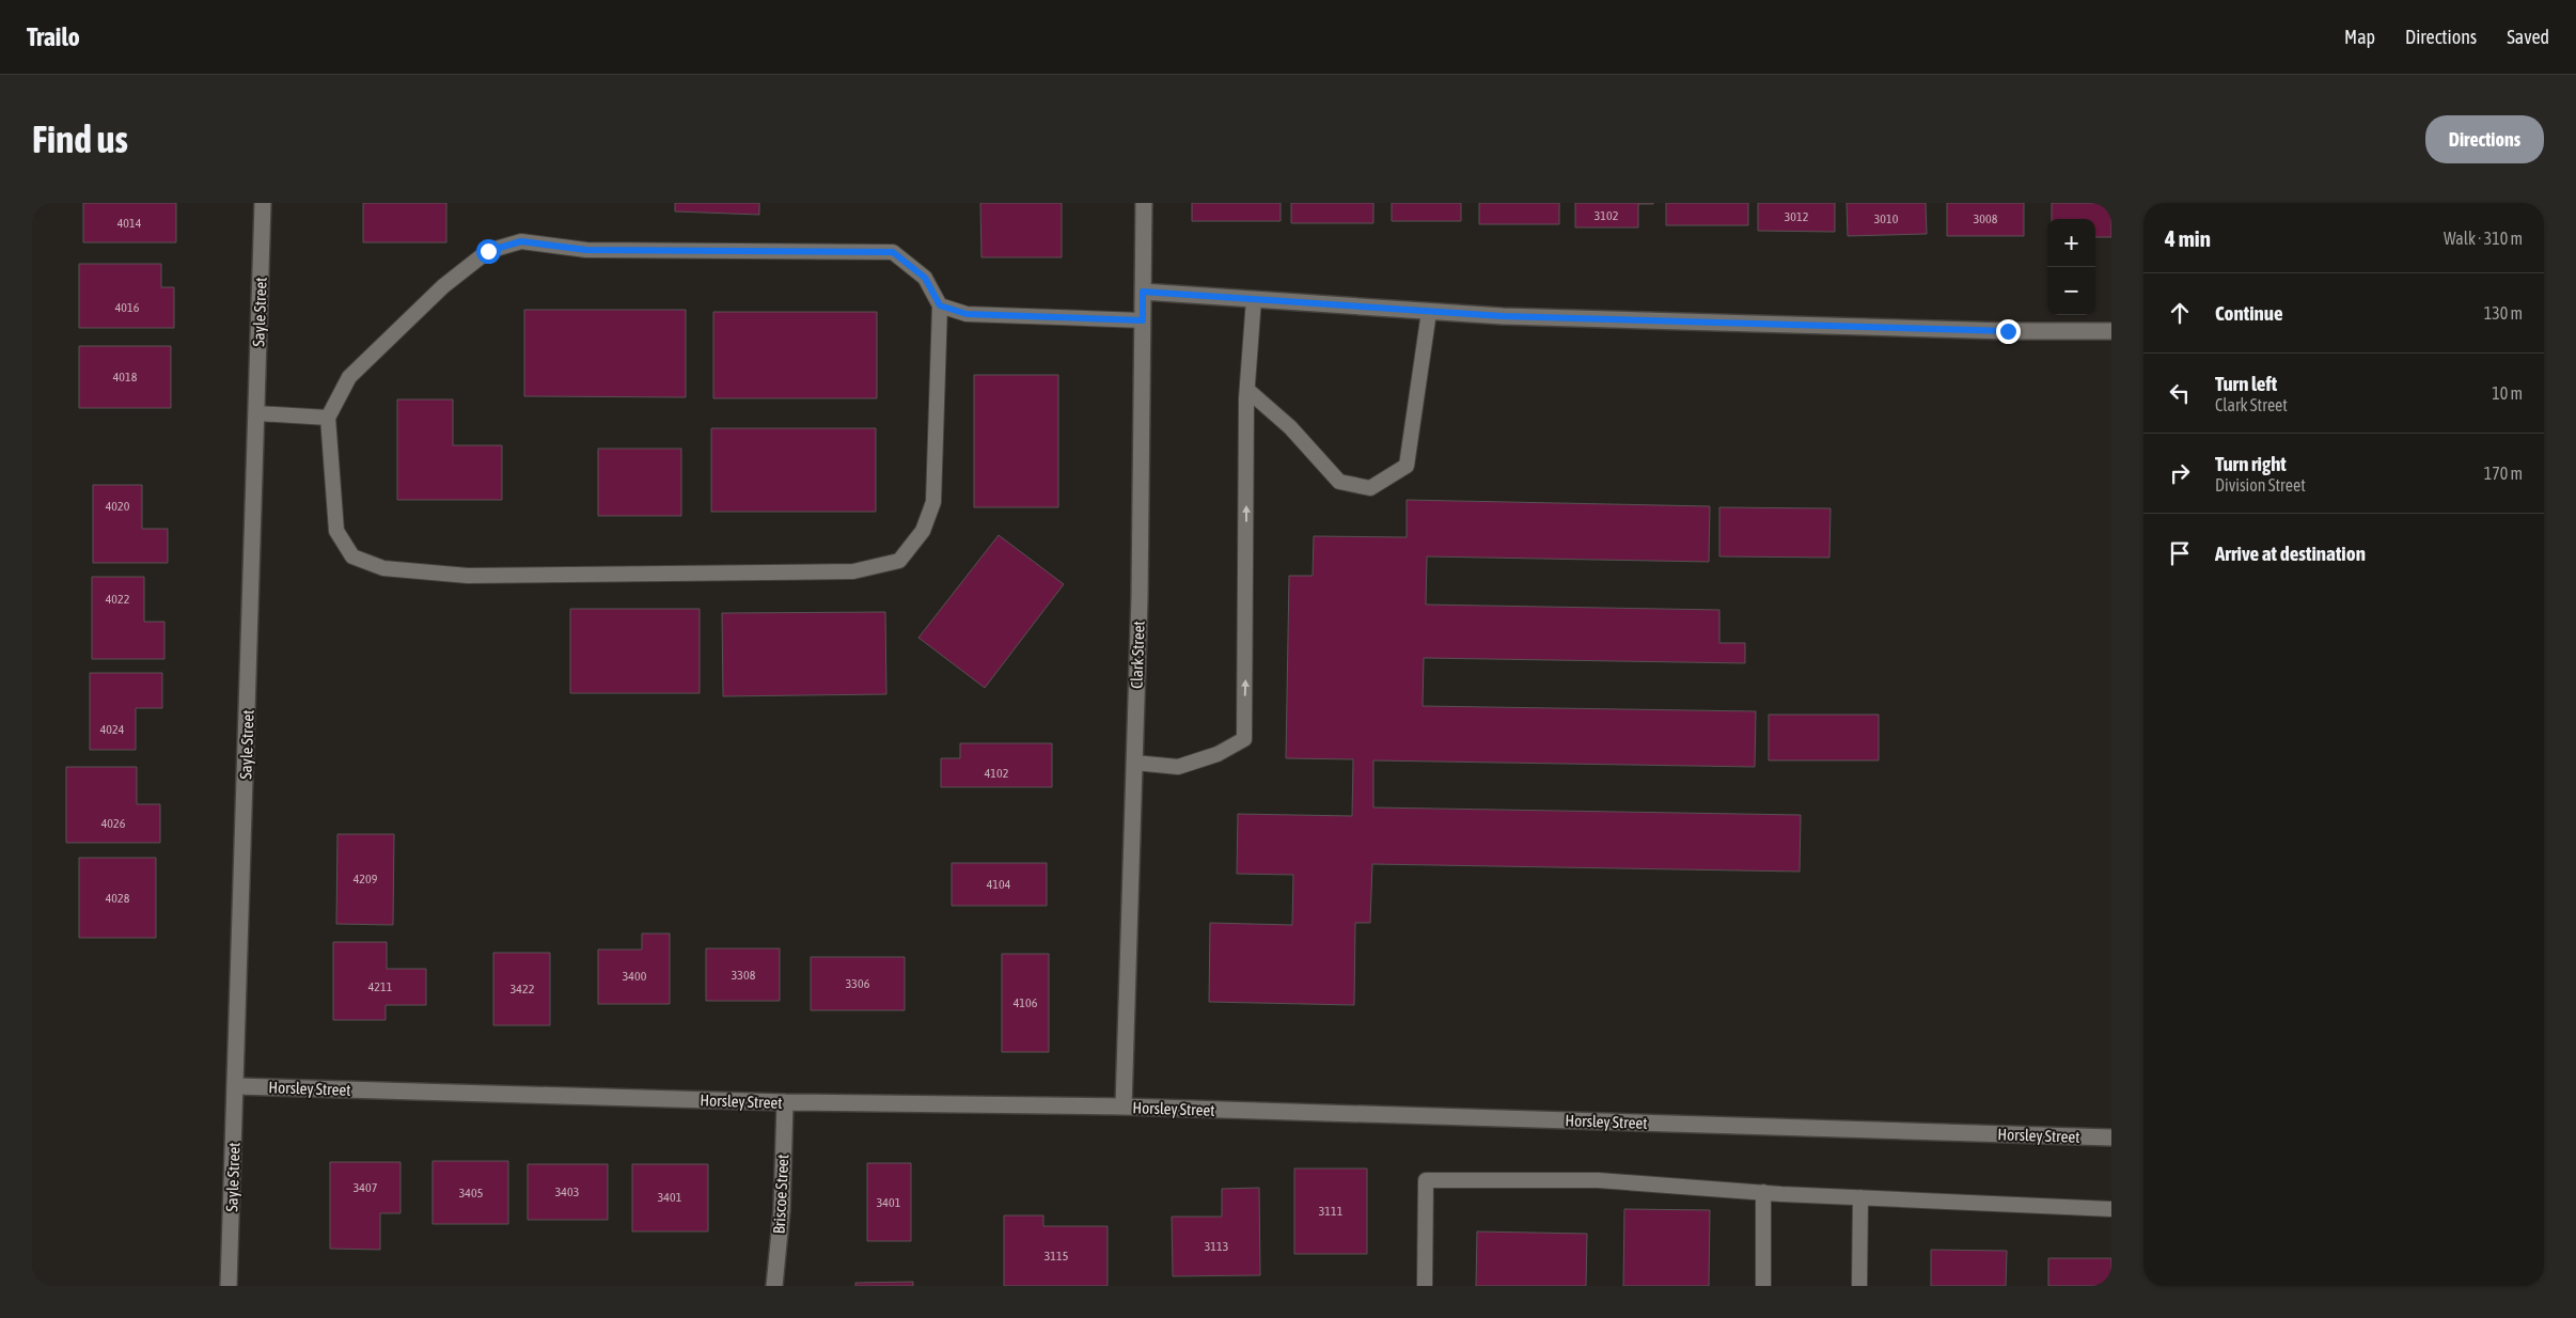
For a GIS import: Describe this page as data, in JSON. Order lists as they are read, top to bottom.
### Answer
{
  "streets": {
    "street": [
      "Sayle Street",
      "Clark Street",
      "Horsley Street",
      "Briscoe Street"
    ]
  },
  "crossings": [
    ["Sayle Street", "Horsley Street"],
    ["Clark Street", "Horsley Street"],
    ["Horsley Street", "Briscoe Street"]
  ],
  "house_numbers": [
    "3102",
    "3012",
    "3010",
    "3008",
    "4014",
    "4016",
    "4018",
    "4020",
    "4022",
    "4024",
    "4102",
    "4026",
    "4209",
    "4104",
    "4028",
    "3308",
    "3400",
    "3306",
    "4211",
    "3422",
    "4106",
    "3407",
    "3403",
    "3405",
    "3401",
    "3401",
    "3111",
    "3113",
    "3115"
  ],
  "page": {
    "header": "Trailo",
    "nav": ["Map", "Directions", "Saved"],
    "buttons": "Directions",
    "title": "Find us",
    "heading": ["4 min", "Walk · 310 m"],
    "map_buttons": ["+", "−"],
    "list": [
      ["Continue", "130 m"],
      ["Turn left", "Clark Street", "10 m"],
      ["Turn right", "Division Street", "170 m"],
      "Arrive at destination"
    ]
  }
}
